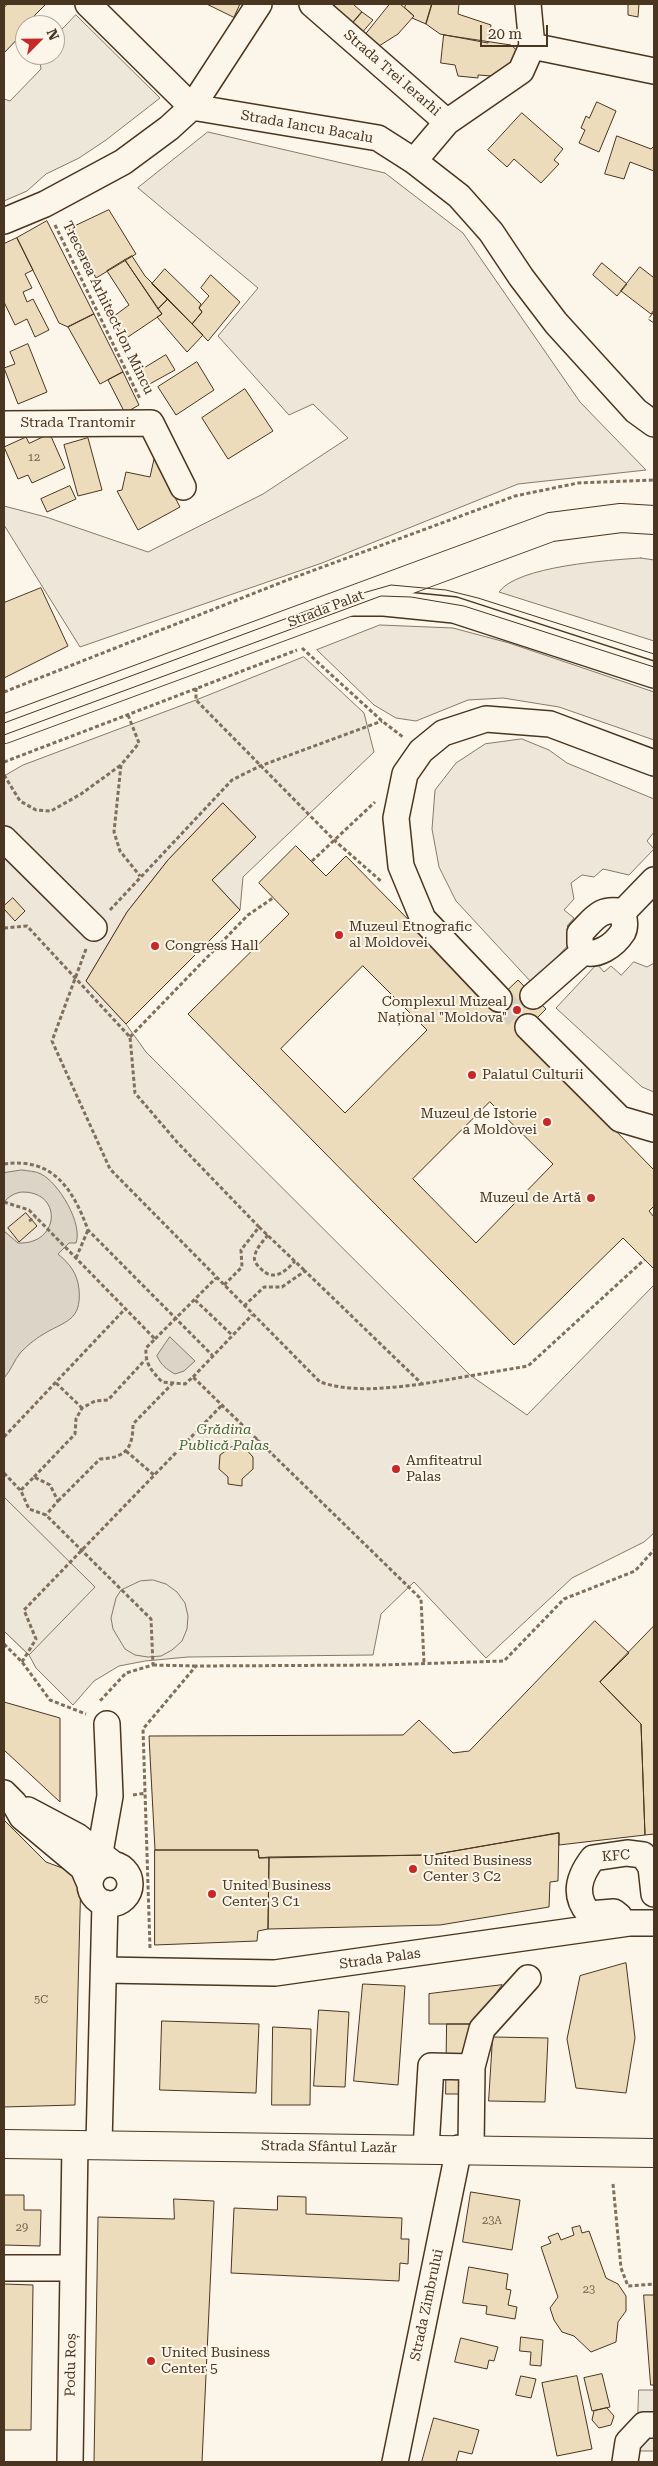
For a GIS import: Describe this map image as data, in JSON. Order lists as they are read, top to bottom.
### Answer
{
  "streets": {
    "main road": ["Strada Palat", "Strada Sfântul Lazăr"],
    "street": [
      "Strada Trei Ierarhi",
      "Strada Iancu Bacalu",
      "Strada Trantomir",
      "KFC",
      "Strada Palas",
      "Strada Zimbrului",
      "Podu Roș"
    ],
    "path": ["Trecerea Arhitect Ion Mincu"]
  },
  "crossings": [
    ["Trecerea Arhitect Ion Mincu", "Strada Trantomir"],
    ["KFC", "Strada Palas"],
    ["Strada Sfântul Lazăr", "Strada Zimbrului"],
    ["Strada Sfântul Lazăr", "Podu Roș"]
  ],
  "parks": ["Grădina Publică Palas"],
  "places": [
    "Muzeul Etnografic al Moldovei",
    "Congress Hall",
    "Complexul Muzeal Național \"Moldova\"",
    "Palatul Culturii",
    "Muzeul de Istorie a Moldovei",
    "Muzeul de Artă",
    "Amfiteatrul Palas",
    "United Business Center 3 C2",
    "United Business Center 3 C1",
    "United Business Center 5"
  ],
  "house_numbers": [
    "12",
    "5C",
    "23A",
    "29",
    "23"
  ],
  "scale_bar": "20 m",
  "north": "top right"
}
